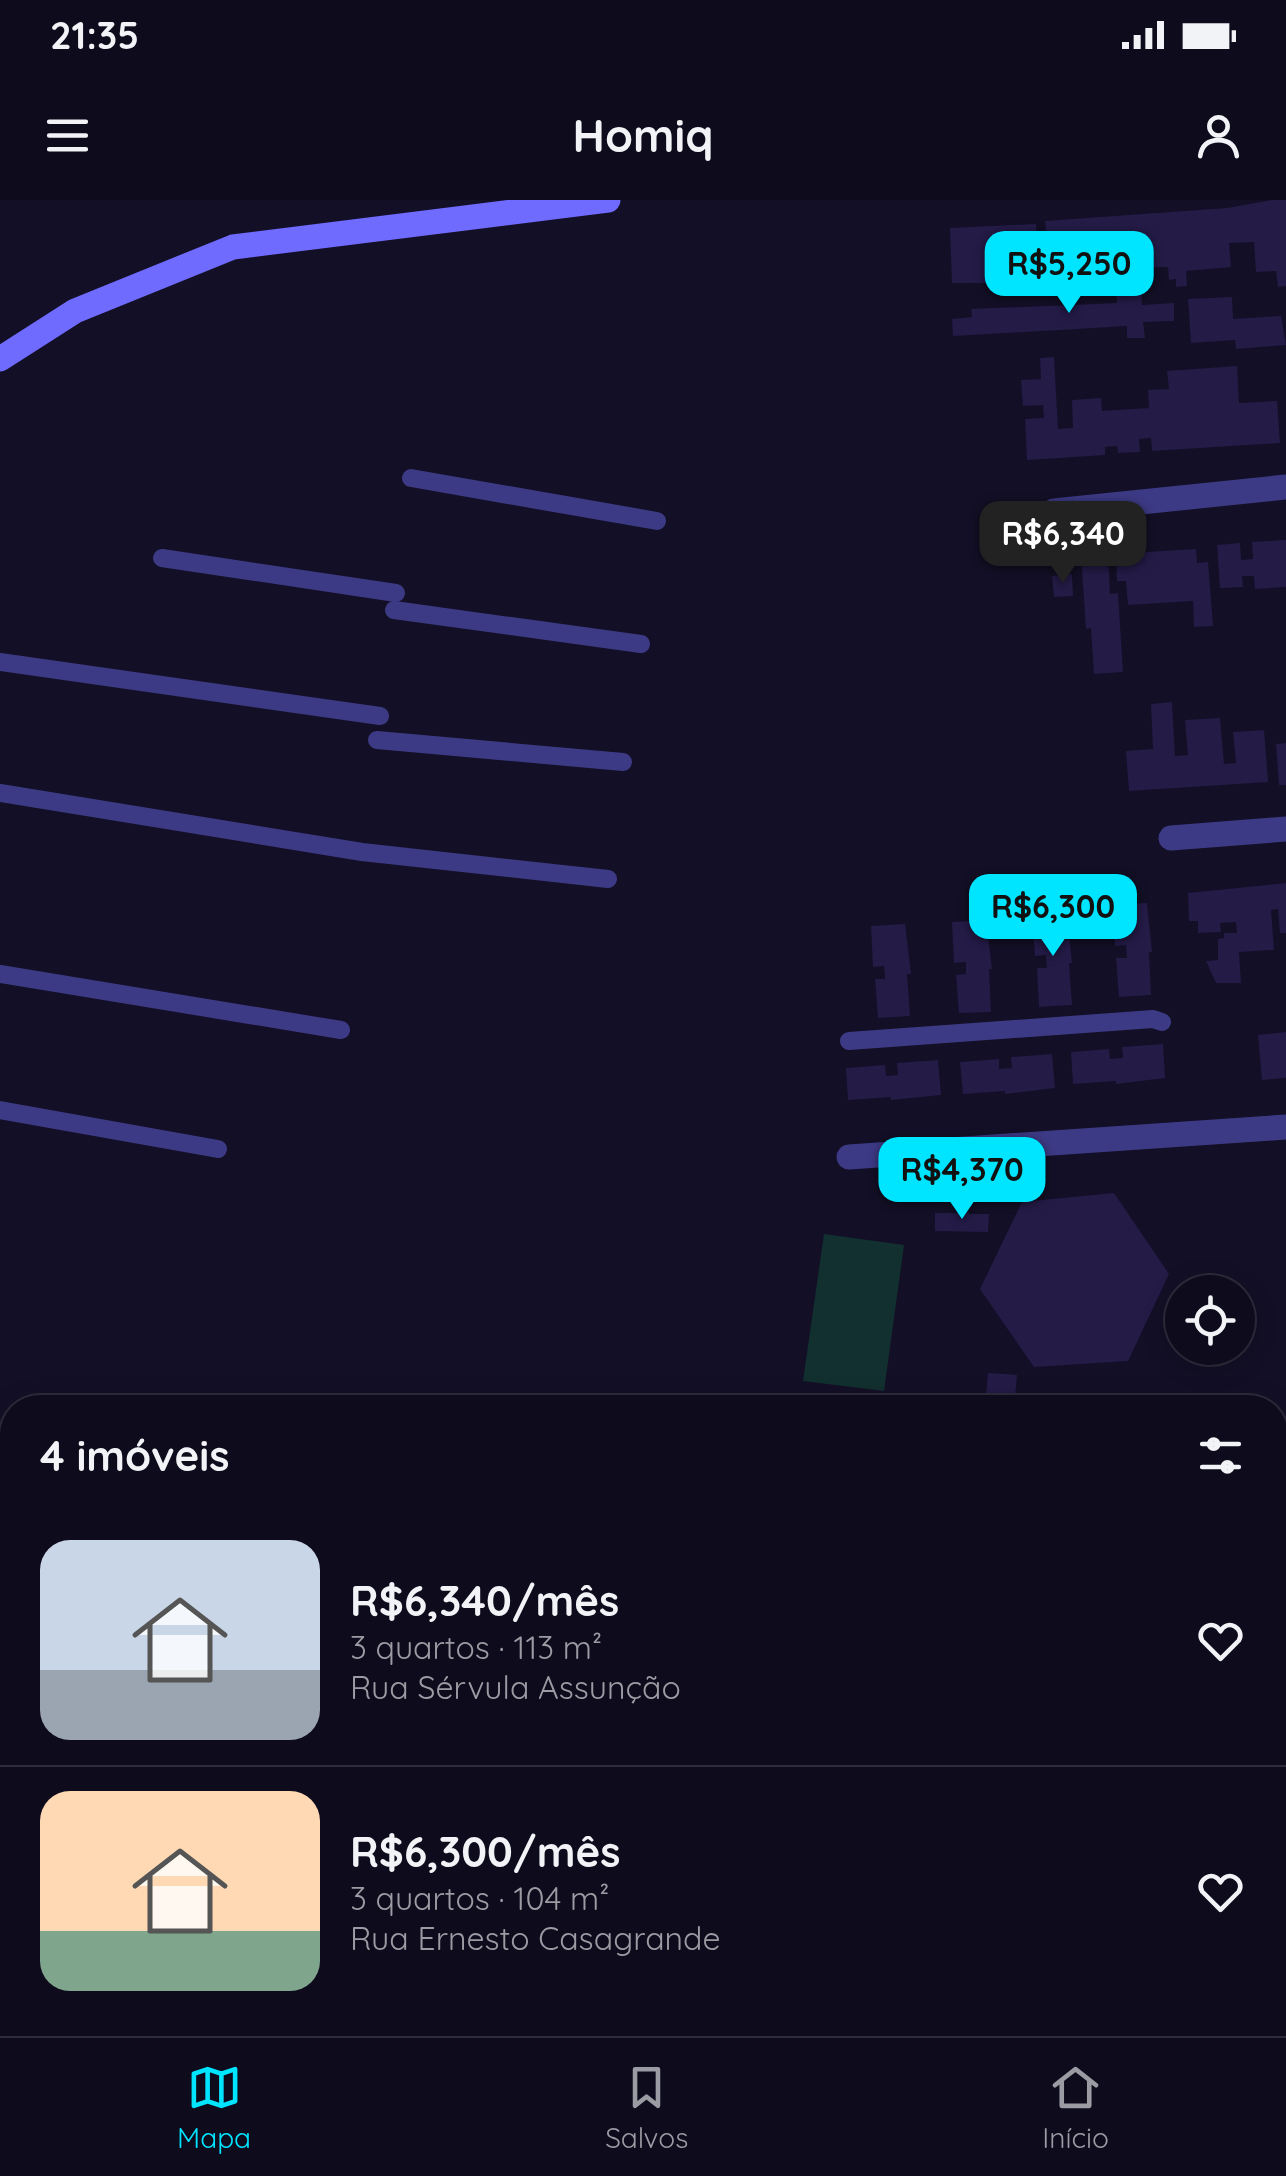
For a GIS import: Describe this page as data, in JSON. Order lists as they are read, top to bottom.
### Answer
{
  "page": {
    "status": "21:35",
    "header": "Homiq",
    "price": [
      "R$5,250",
      "R$6,340",
      "R$6,300",
      "R$4,370"
    ],
    "heading": "4 imóveis",
    "list": [
      {
        "name": "R$6,340/mês",
        "note": "3 quartos · 113 m² · Rua Sérvula Assunção"
      },
      {
        "name": "R$6,300/mês",
        "note": "3 quartos · 104 m² · Rua Ernesto Casagrande"
      }
    ],
    "tabs": ["Mapa", "Salvos", "Início"]
  }
}
